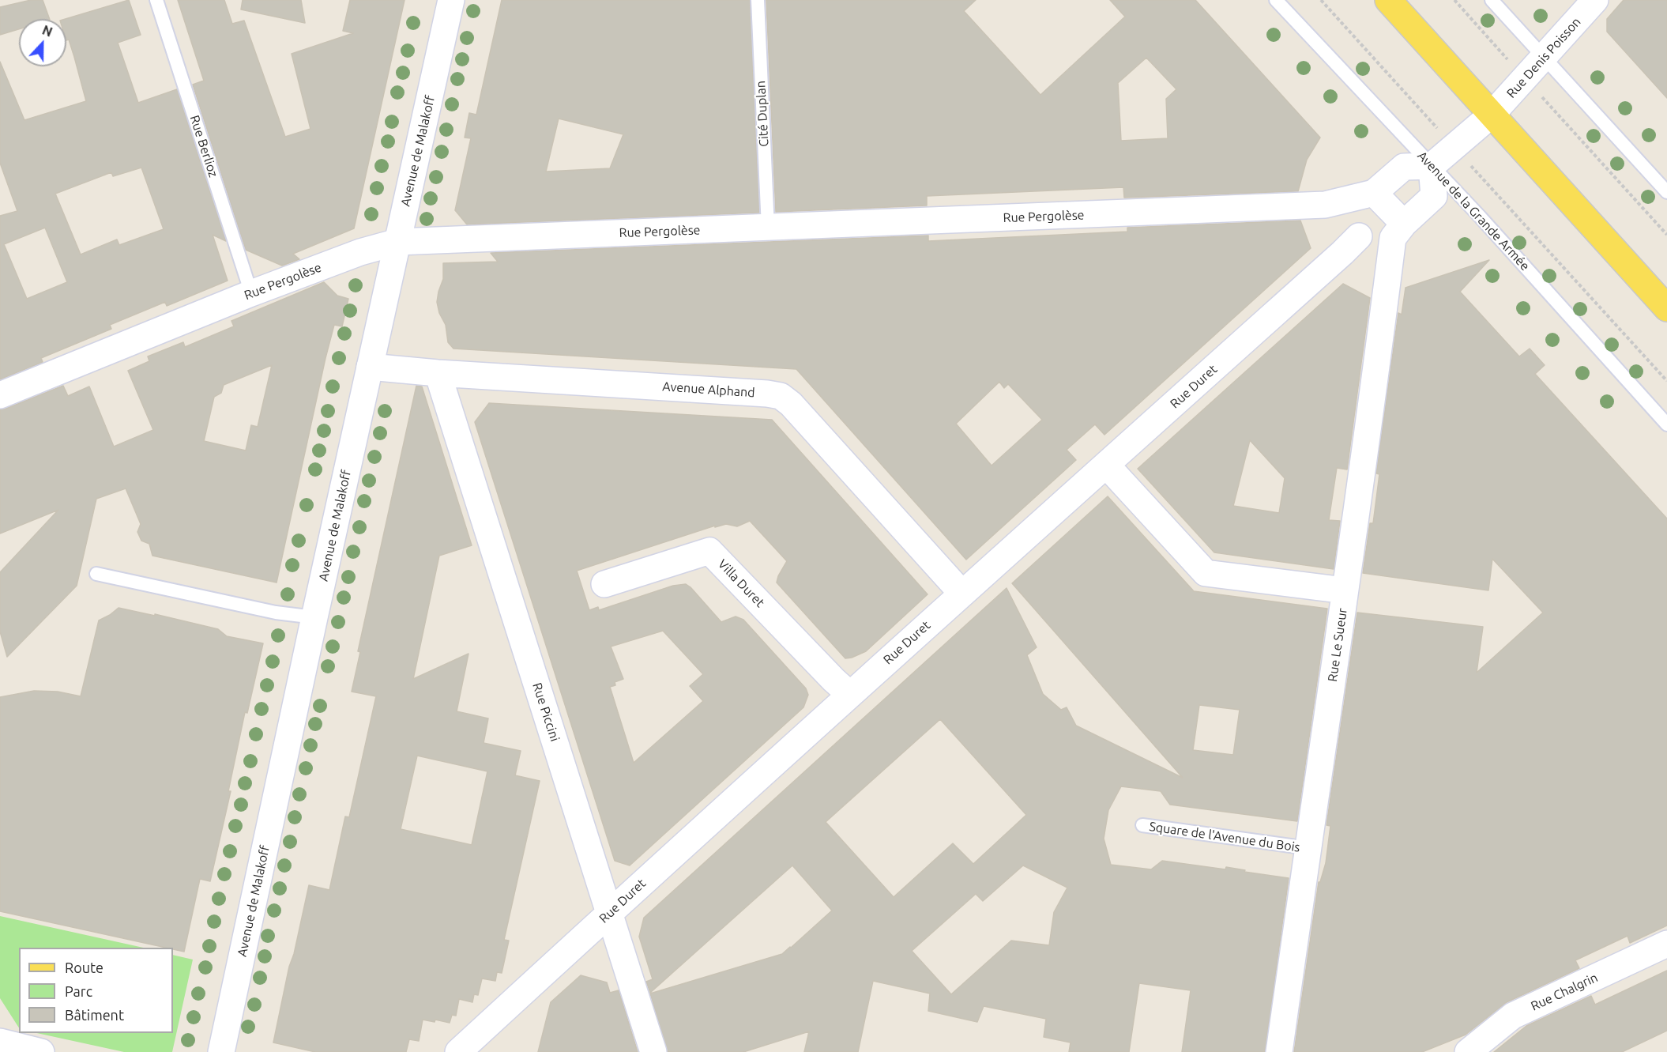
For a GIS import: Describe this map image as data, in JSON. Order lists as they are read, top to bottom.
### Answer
{
  "streets": {
    "street": [
      "Rue Denis Poisson",
      "Avenue de Malakoff",
      "Rue Pergolèse",
      "Rue Duret",
      "Avenue Alphand",
      "Villa Duret",
      "Rue Le Sueur",
      "Rue Piccini",
      "Rue Chalgrin"
    ],
    "lane": [
      "Cité Duplan",
      "Rue Berlioz",
      "Avenue de la Grande Armée",
      "Square de l'Avenue du Bois"
    ]
  },
  "crossings": [
    ["Rue Denis Poisson", "Avenue de la Grande Armée"],
    ["Cité Duplan", "Rue Pergolèse"],
    ["Rue Berlioz", "Rue Pergolèse"],
    ["Avenue de Malakoff", "Rue Pergolèse"],
    ["Avenue de Malakoff", "Avenue Alphand"],
    ["Rue Duret", "Avenue Alphand"],
    ["Rue Duret", "Villa Duret"],
    ["Rue Duret", "Rue Piccini"],
    ["Avenue Alphand", "Rue Piccini"],
    ["Rue Le Sueur", "Square de l'Avenue du Bois"]
  ],
  "legend": ["Route", "Parc", "Bâtiment"],
  "north": "top"
}
